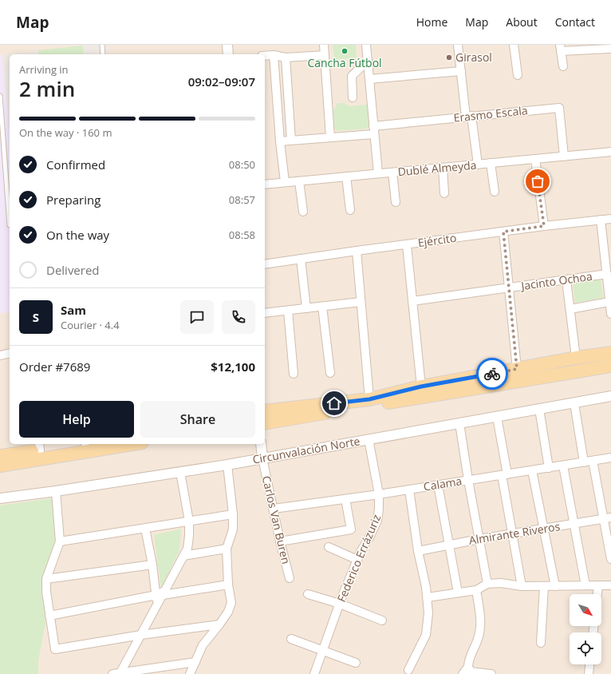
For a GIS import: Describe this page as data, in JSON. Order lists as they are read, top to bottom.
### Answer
{
  "streets": {
    "street": [
      "Erasmo Escala",
      "Dublé Almeyda",
      "Ejército",
      "Jacinto Ochoa",
      "Circunvalación Norte",
      "Calama",
      "Carlos Van Buren",
      "Almirante Riveros",
      "Federico Errázuriz"
    ]
  },
  "crossings": [
    ["Erasmo Escala", "Dublé Almeyda"],
    ["Circunvalación Norte", "Carlos Van Buren"],
    ["Circunvalación Norte", "Federico Errázuriz"],
    ["Calama", "Carlos Van Buren"],
    ["Calama", "Federico Errázuriz"]
  ],
  "places": ["Cancha Fútbol", "Girasol"],
  "north": "bottom right",
  "page": {
    "header": "Map",
    "nav": [
      "Home",
      "Map",
      "About",
      "Contact"
    ],
    "heading": ["2 min", "Arriving in", "09:02–09:07"],
    "panel": [
      "Sam",
      "Courier · 4.4",
      "Order #7689",
      "$12,100"
    ],
    "bar": "On the way · 160 m",
    "list": [
      ["Confirmed", "08:50"],
      ["Preparing", "08:57"],
      ["On the way", "08:58"],
      "Delivered"
    ],
    "round": "S",
    "buttons": ["Help", "Share"]
  }
}
